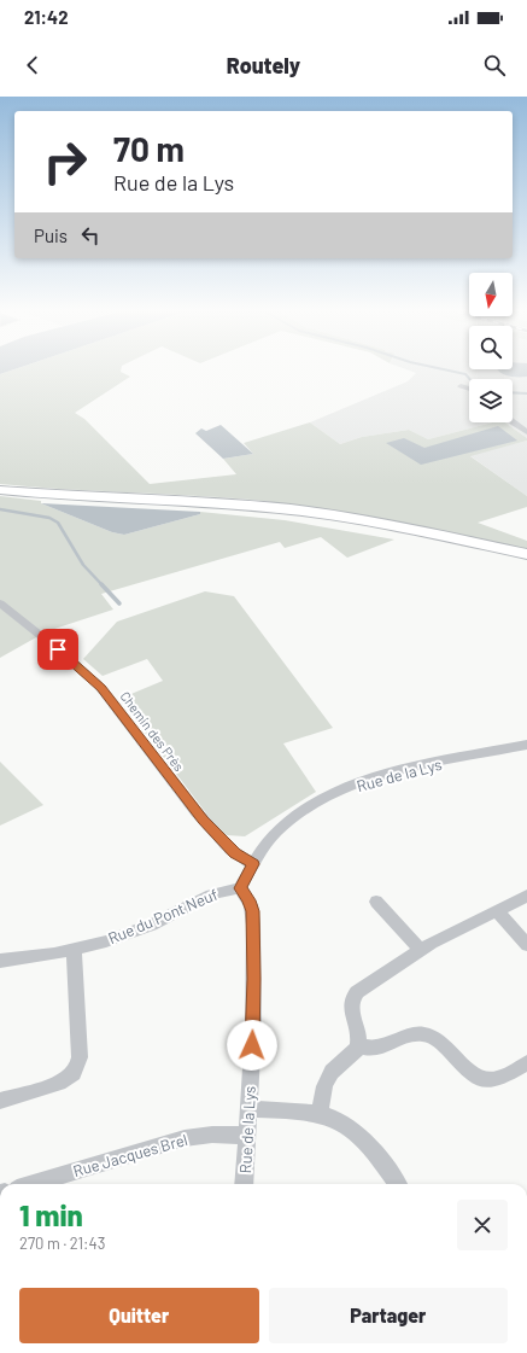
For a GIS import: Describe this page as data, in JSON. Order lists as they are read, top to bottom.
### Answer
{
  "streets": {
    "street": [
      "Chemin des Près",
      "Rue de la Lys",
      "Rue du Pont Neuf",
      "Rue Jacques Brel"
    ]
  },
  "crossings": [
    ["Chemin des Près", "Rue de la Lys"],
    ["Rue de la Lys", "Rue du Pont Neuf"],
    ["Rue de la Lys", "Rue Jacques Brel"]
  ],
  "north": "bottom",
  "page": {
    "status": "21:42",
    "header": "Routely",
    "turn": ["70 m", "Rue de la Lys"],
    "then": "Puis",
    "heading": ["1 min", "270 m · 21:43"],
    "buttons": ["Quitter", "Partager"]
  }
}
